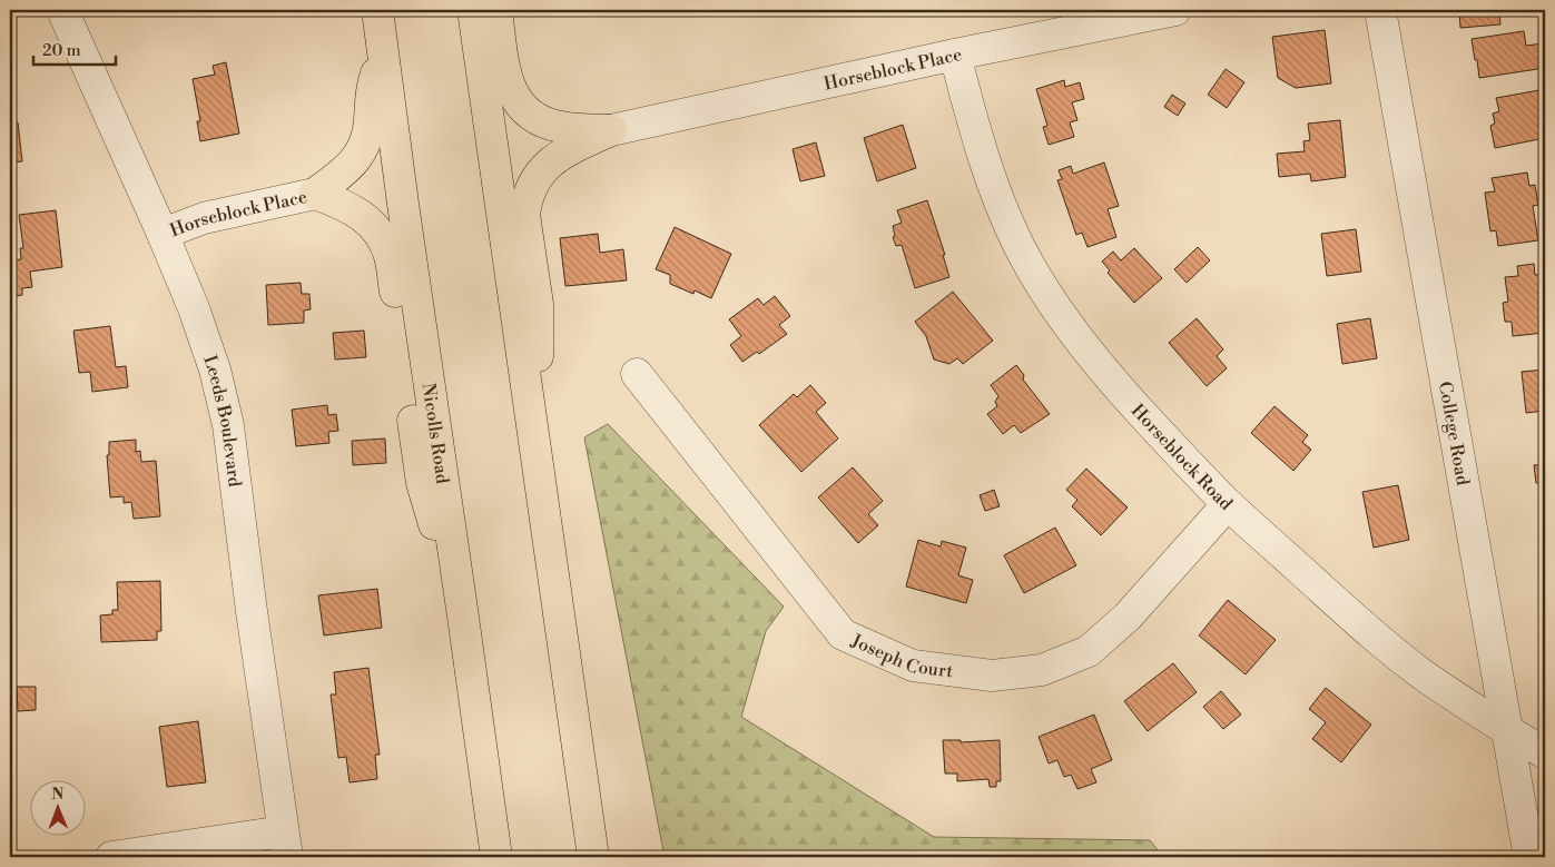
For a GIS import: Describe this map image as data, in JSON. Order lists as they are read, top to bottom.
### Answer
{
  "streets": {
    "highway": ["Nicolls Road"],
    "street": [
      "Horseblock Place",
      "Leeds Boulevard",
      "College Road",
      "Horseblock Road",
      "Joseph Court"
    ]
  },
  "crossings": [
    ["Horseblock Place", "Leeds Boulevard"],
    ["Horseblock Place", "Horseblock Road"],
    ["College Road", "Horseblock Road"],
    ["Horseblock Road", "Joseph Court"]
  ],
  "scale_bar": "20 m",
  "north": "top"
}
